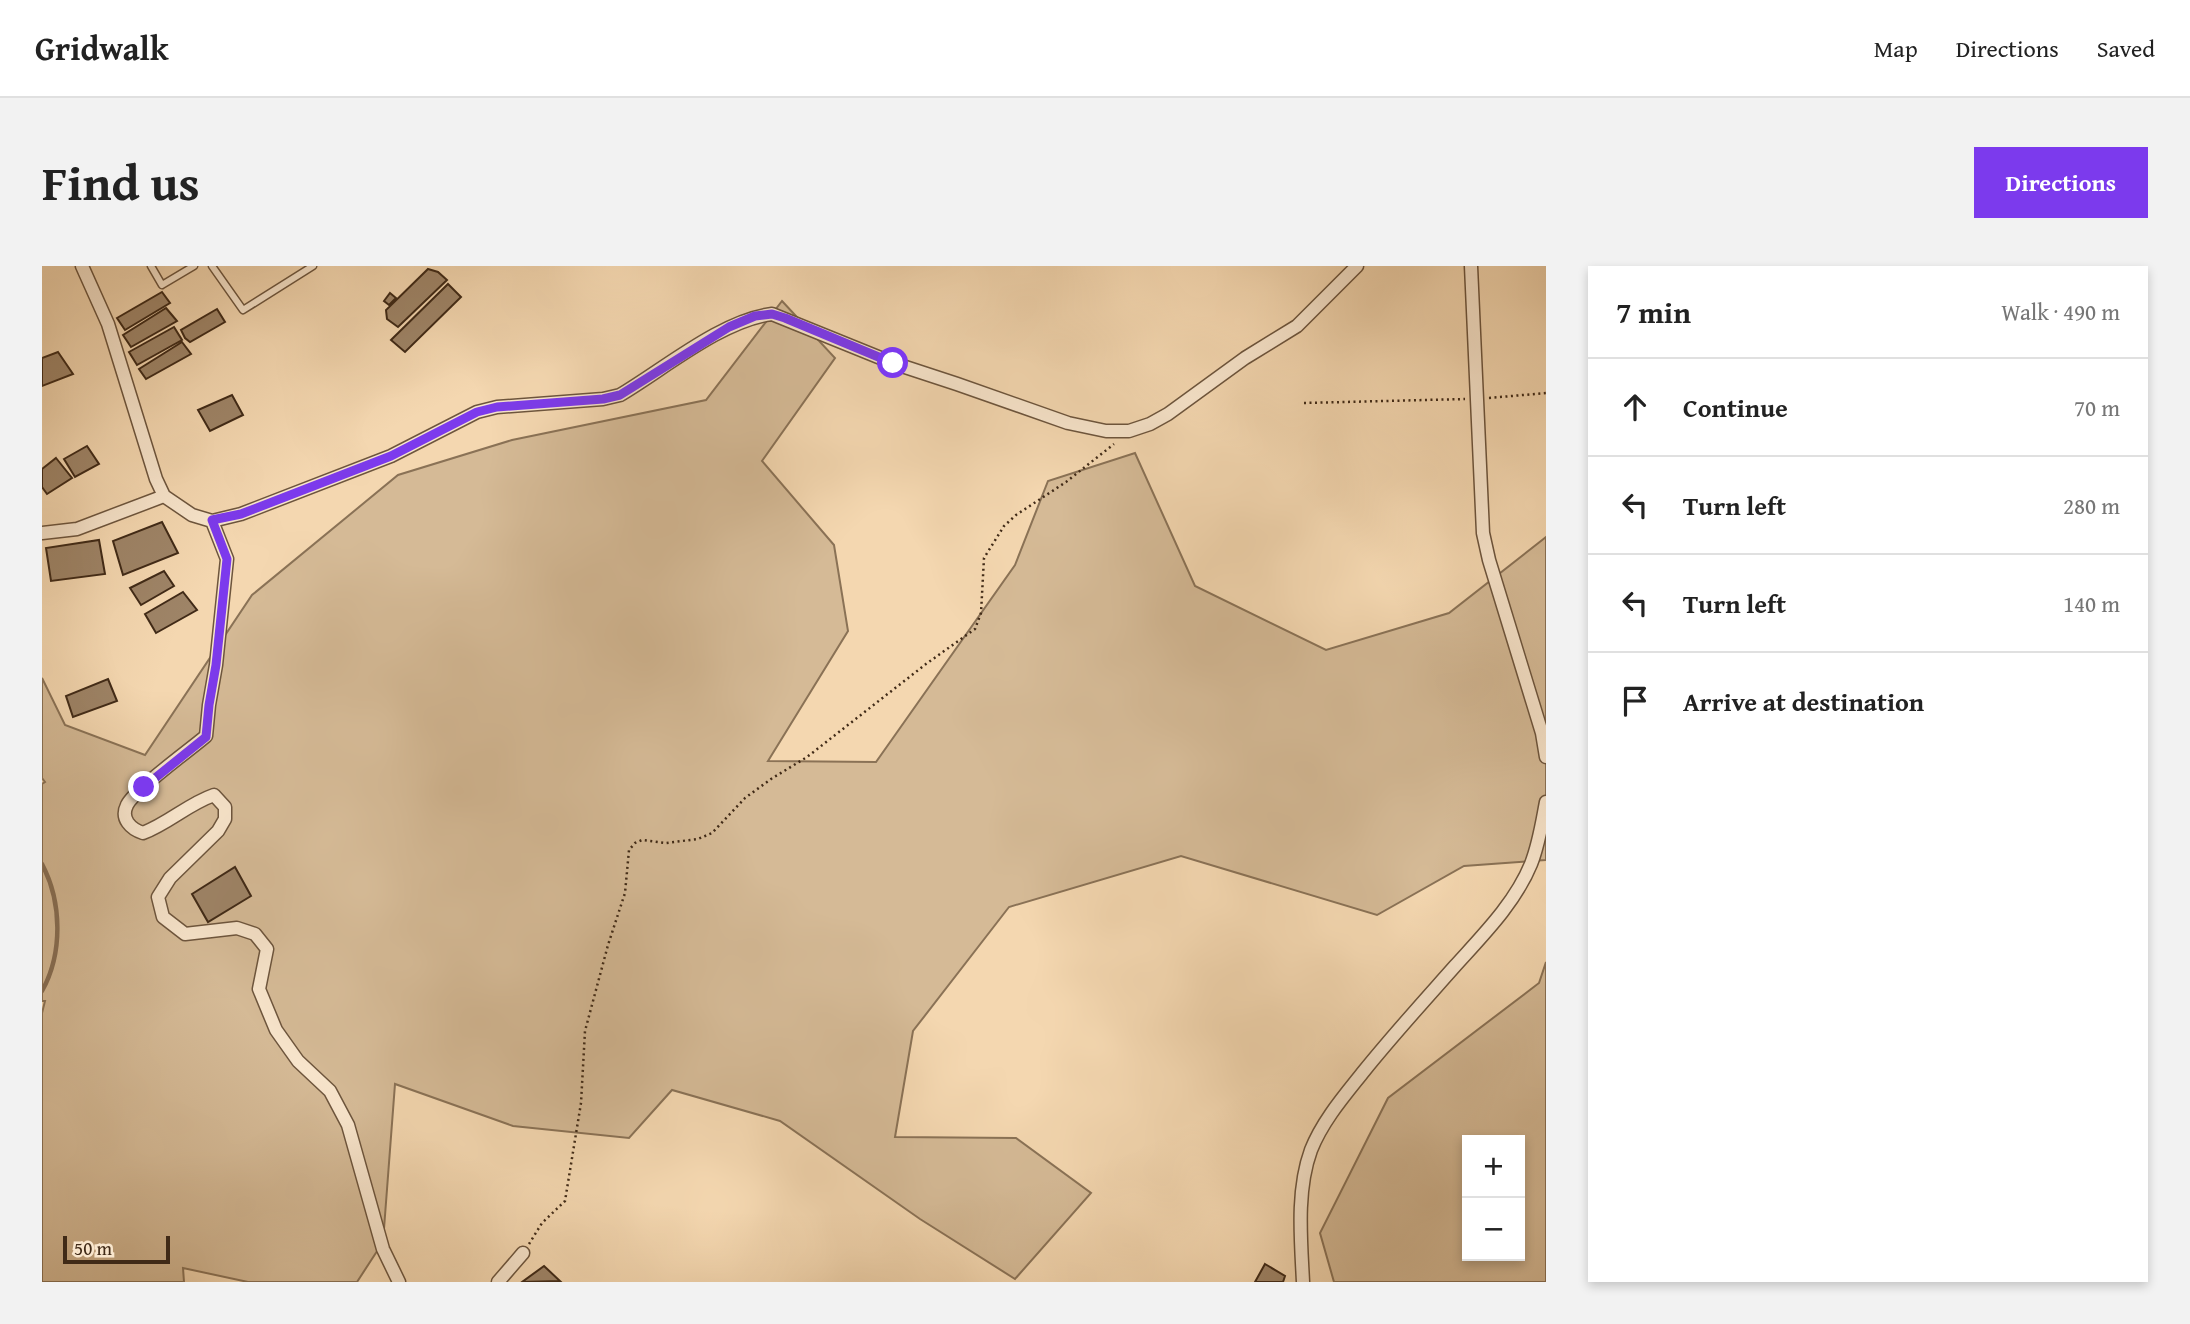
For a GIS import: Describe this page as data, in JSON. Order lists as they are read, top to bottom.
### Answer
{
  "scale_bar": "50 m",
  "page": {
    "header": "Gridwalk",
    "nav": ["Map", "Directions", "Saved"],
    "title": "Find us",
    "buttons": "Directions",
    "heading": ["7 min", "Walk · 490 m"],
    "list": [
      ["Continue", "70 m"],
      ["Turn left", "280 m"],
      ["Turn left", "140 m"],
      "Arrive at destination"
    ],
    "map_buttons": ["+", "−"],
    "scale": "50 m"
  }
}
